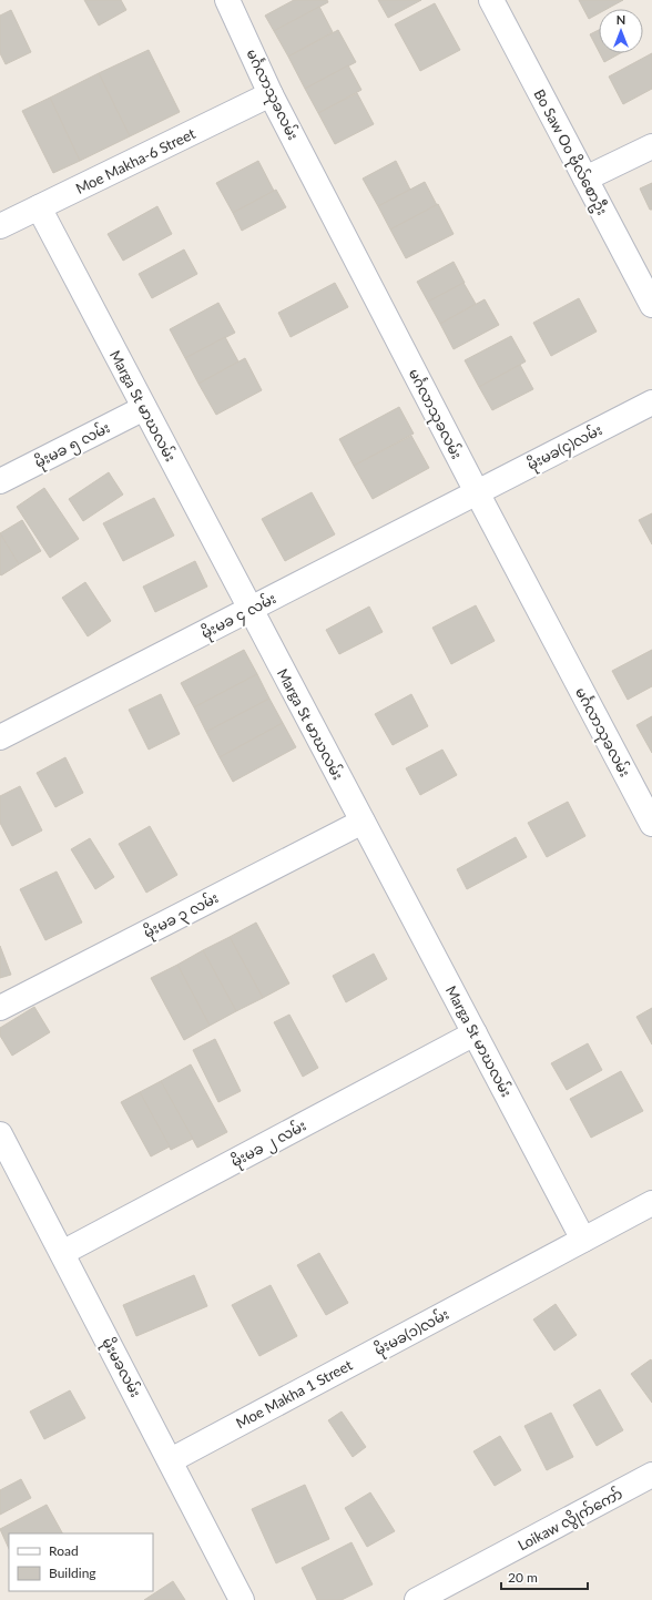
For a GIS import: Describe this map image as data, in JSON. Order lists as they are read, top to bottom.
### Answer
{
  "streets": {
    "street": [
      "မင်္ဂလာသုခလမ်း",
      "Bo Saw Oo ဗိုလ်စောဦး",
      "Moe Makha-6 Street",
      "Marga St မာဃလမ်း",
      "မိုးမခ ၅ လမ်း",
      "မိုးမခ(၄)လမ်း",
      "မိုးမခ ၄ လမ်း",
      "မိုးမခ ၃ လမ်း",
      "မိုးမခ ၂ လမ်း",
      "မိုးမခ(၁)လမ်း",
      "မိုးမခလမ်း",
      "Moe Makha 1 Street",
      "Loikaw လွိုက်ကော်"
    ]
  },
  "crossings": [
    ["မင်္ဂလာသုခလမ်း", "Moe Makha-6 Street"],
    ["မင်္ဂလာသုခလမ်း", "မိုးမခ(၄)လမ်း"],
    ["မင်္ဂလာသုခလမ်း", "မိုးမခ ၄ လမ်း"],
    ["Moe Makha-6 Street", "Marga St မာဃလမ်း"],
    ["Marga St မာဃလမ်း", "မိုးမခ ၅ လမ်း"],
    ["Marga St မာဃလမ်း", "မိုးမခ ၄ လမ်း"],
    ["Marga St မာဃလမ်း", "မိုးမခ ၃ လမ်း"],
    ["Marga St မာဃလမ်း", "မိုးမခ ၂ လမ်း"],
    ["Marga St မာဃလမ်း", "Moe Makha 1 Street"],
    ["မိုးမခ(၄)လမ်း", "မိုးမခ ၄ လမ်း"],
    ["မိုးမခ ၂ လမ်း", "မိုးမခလမ်း"],
    ["မိုးမခ(၁)လမ်း", "မိုးမခလမ်း"],
    ["မိုးမခ(၁)လမ်း", "Moe Makha 1 Street"],
    ["မိုးမခလမ်း", "Moe Makha 1 Street"]
  ],
  "legend": ["Road", "Building"],
  "scale_bar": "20 m",
  "north": "top"
}
